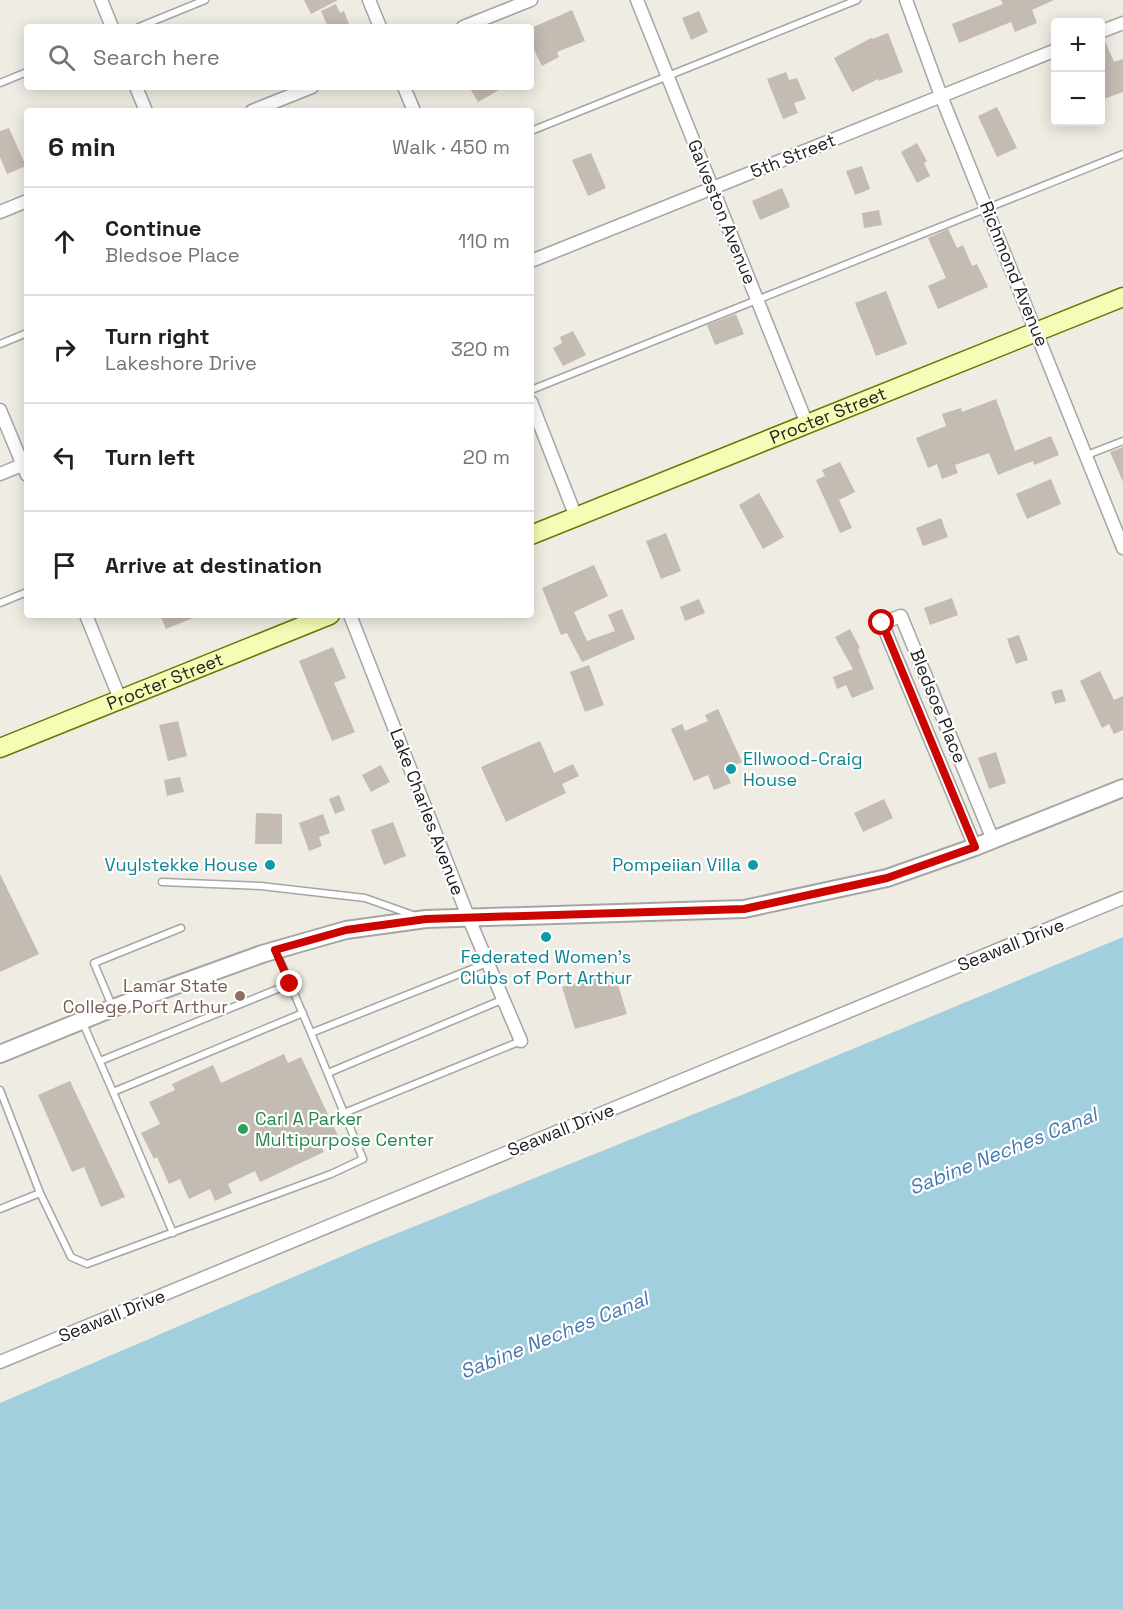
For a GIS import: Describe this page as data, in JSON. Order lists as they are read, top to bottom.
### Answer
{
  "streets": {
    "main road": ["Procter Street"],
    "street": [
      "5th Street",
      "Galveston Avenue",
      "Richmond Avenue",
      "Bledsoe Place",
      "Lake Charles Avenue",
      "Seawall Drive"
    ]
  },
  "crossings": [
    ["5th Street", "Galveston Avenue"],
    ["5th Street", "Richmond Avenue"],
    ["Galveston Avenue", "Procter Street"],
    ["Richmond Avenue", "Procter Street"]
  ],
  "water": ["Sabine Neches Canal"],
  "places": [
    "Ellwood-Craig House",
    "Vuylstekke House",
    "Pompeiian Villa",
    "Federated Women's Clubs of Port Arthur",
    "Lamar State College Port Arthur",
    "Carl A Parker Multipurpose Center"
  ],
  "page": {
    "map_buttons": ["+", "−"],
    "search": "Search here",
    "heading": ["6 min", "Walk · 450 m"],
    "list": [
      ["Continue", "Bledsoe Place", "110 m"],
      ["Turn right", "Lakeshore Drive", "320 m"],
      ["Turn left", "20 m"],
      "Arrive at destination"
    ]
  }
}
